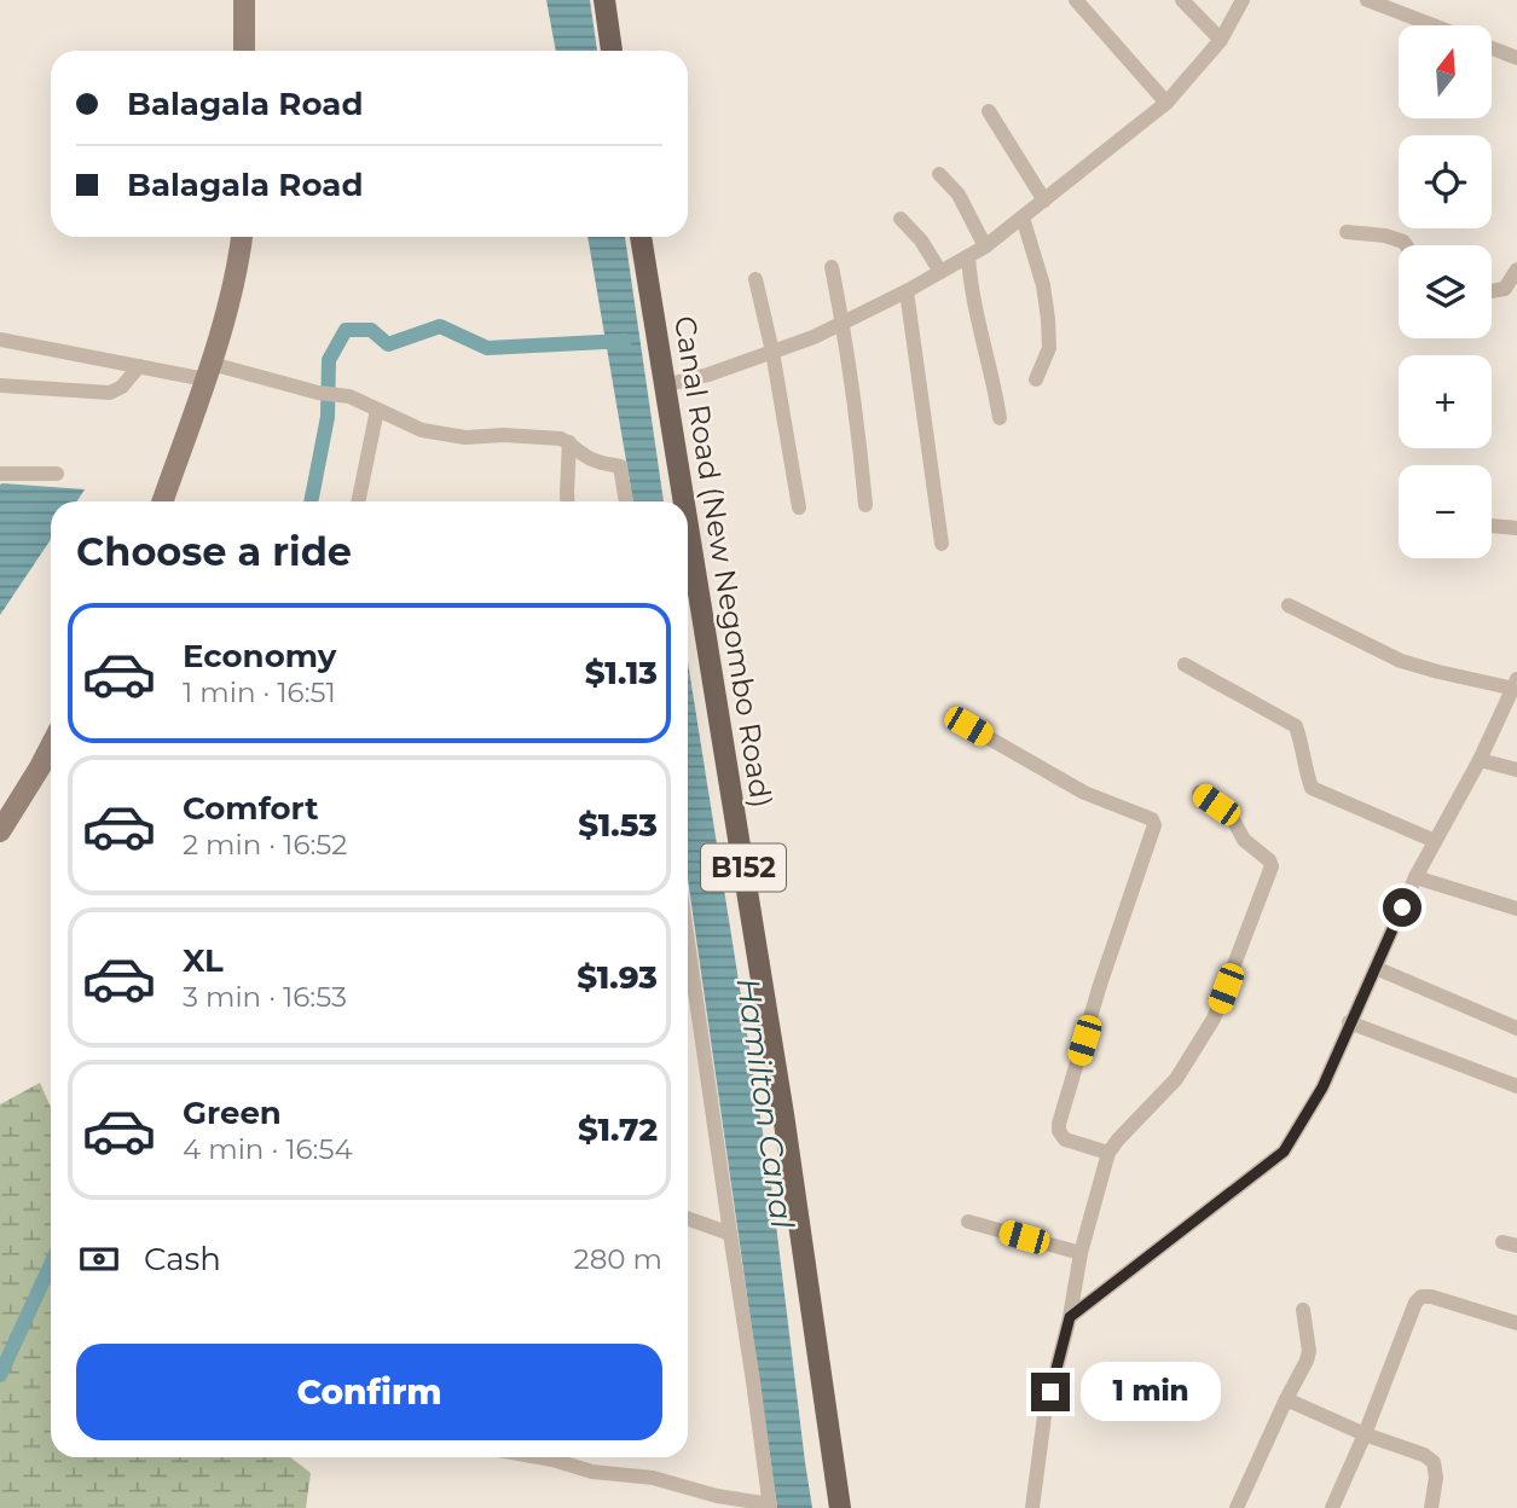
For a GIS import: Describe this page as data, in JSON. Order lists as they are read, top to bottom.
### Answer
{
  "streets": {
    "main road": ["Canal Road (New Negombo Road)", "B152"]
  },
  "water": ["Hamilton Canal"],
  "north": "top",
  "page": {
    "map_buttons": ["+", "−"],
    "banner": ["Balagala Road", "Balagala Road"],
    "heading": "Choose a ride",
    "list": [
      {
        "name": "Economy",
        "note": "1 min · 16:51",
        "value": "$1.13"
      },
      {
        "name": "Comfort",
        "note": "2 min · 16:52",
        "value": "$1.53"
      },
      {
        "name": "XL",
        "note": "3 min · 16:53",
        "value": "$1.93"
      },
      {
        "name": "Green",
        "note": "4 min · 16:54",
        "value": "$1.72"
      }
    ],
    "pay": ["Cash", "280 m"],
    "buttons": "Confirm",
    "bubble": "1 min"
  }
}
